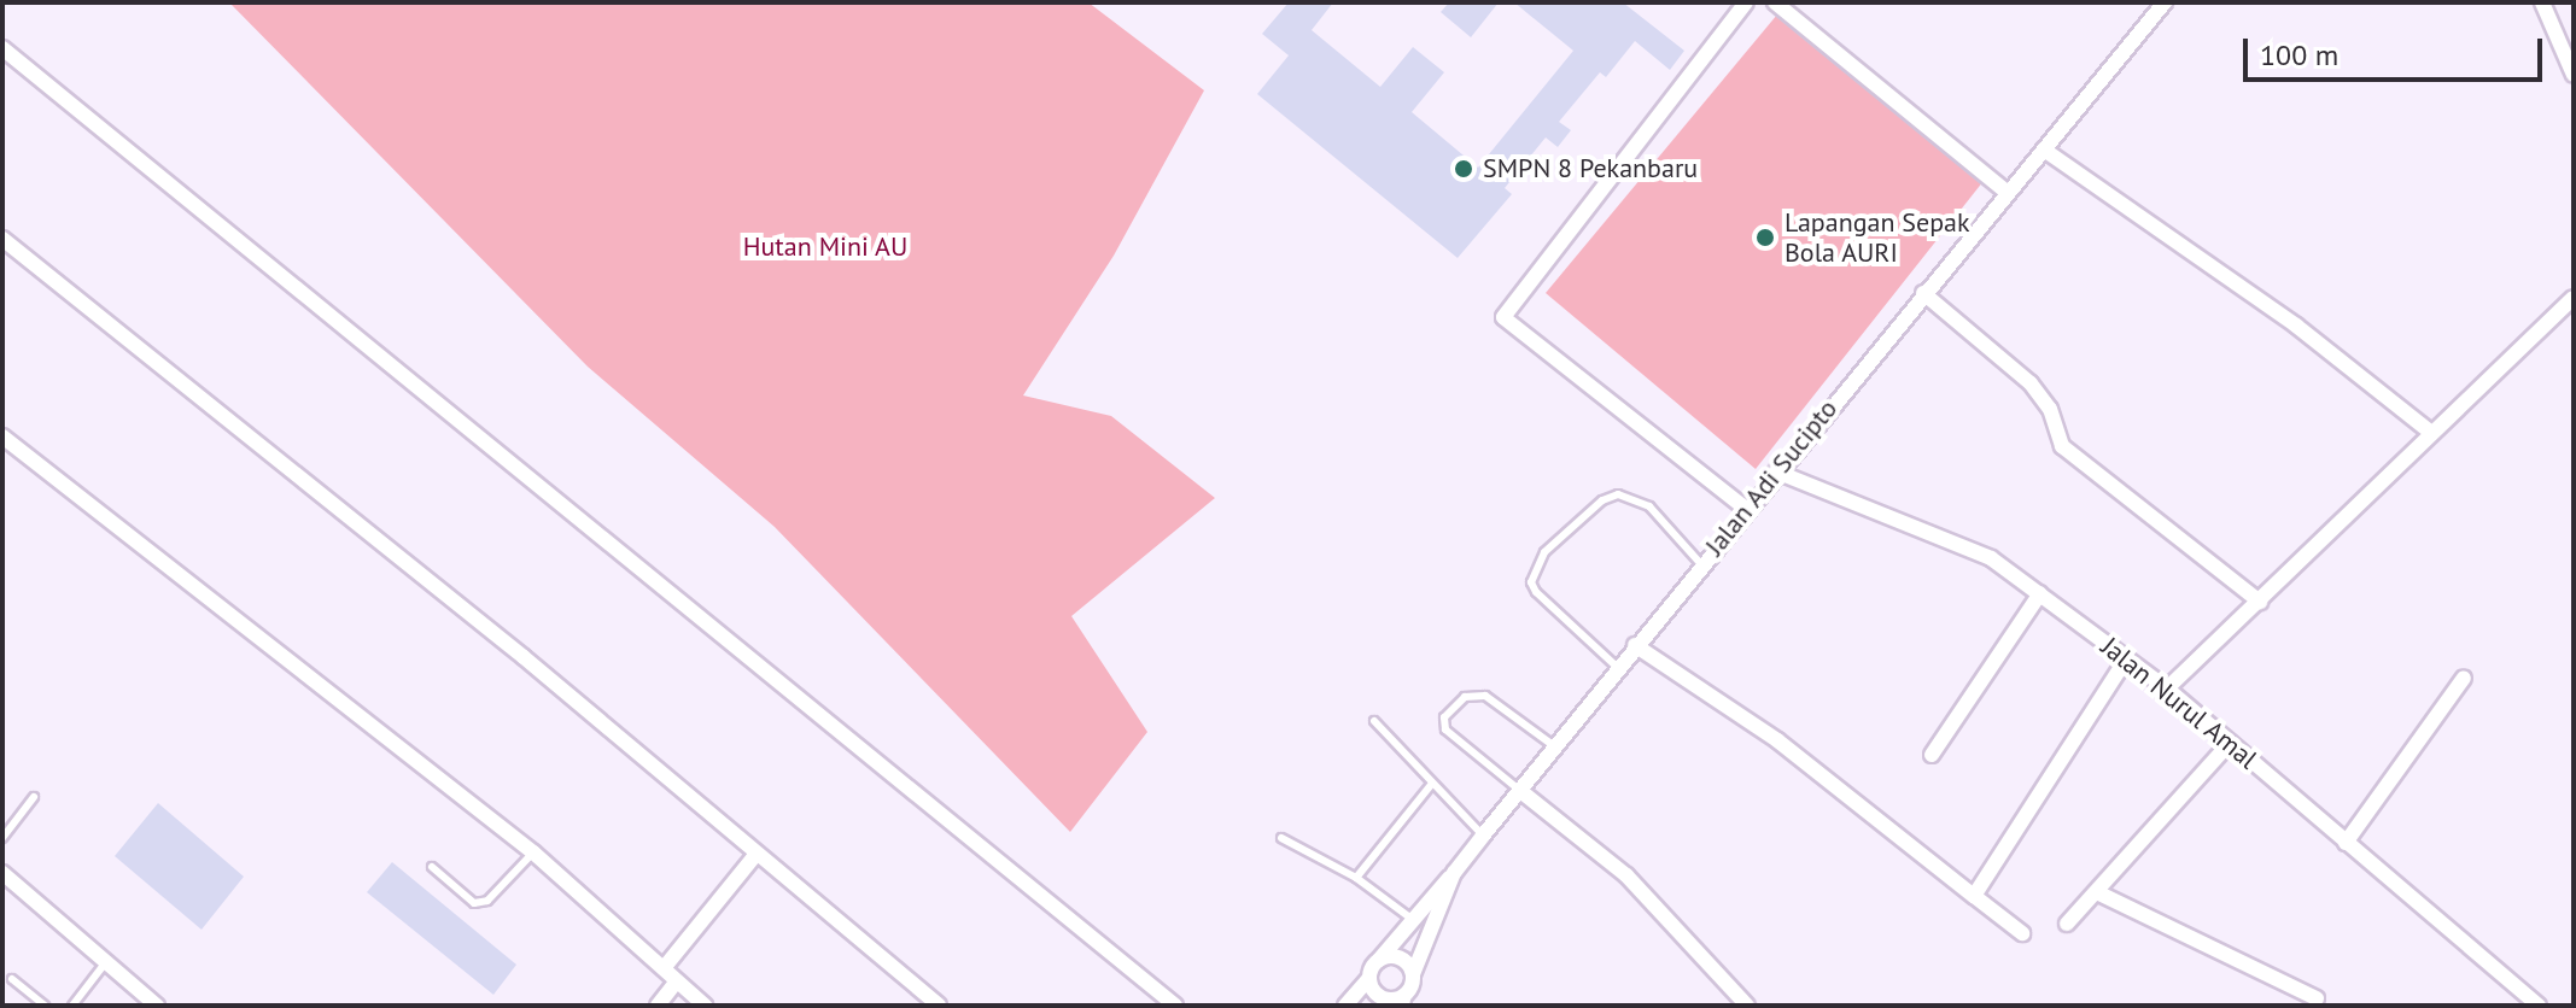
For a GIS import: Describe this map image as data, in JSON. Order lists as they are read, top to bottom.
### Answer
{
  "streets": {
    "street": ["Jalan Adi Sucipto", "Jalan Nurul Amal"]
  },
  "crossings": [
    ["Jalan Adi Sucipto", "Jalan Nurul Amal"]
  ],
  "parks": ["Hutan Mini AU"],
  "places": ["SMPN 8 Pekanbaru", "Lapangan Sepak Bola AURI"],
  "scale_bar": "100 m"
}
